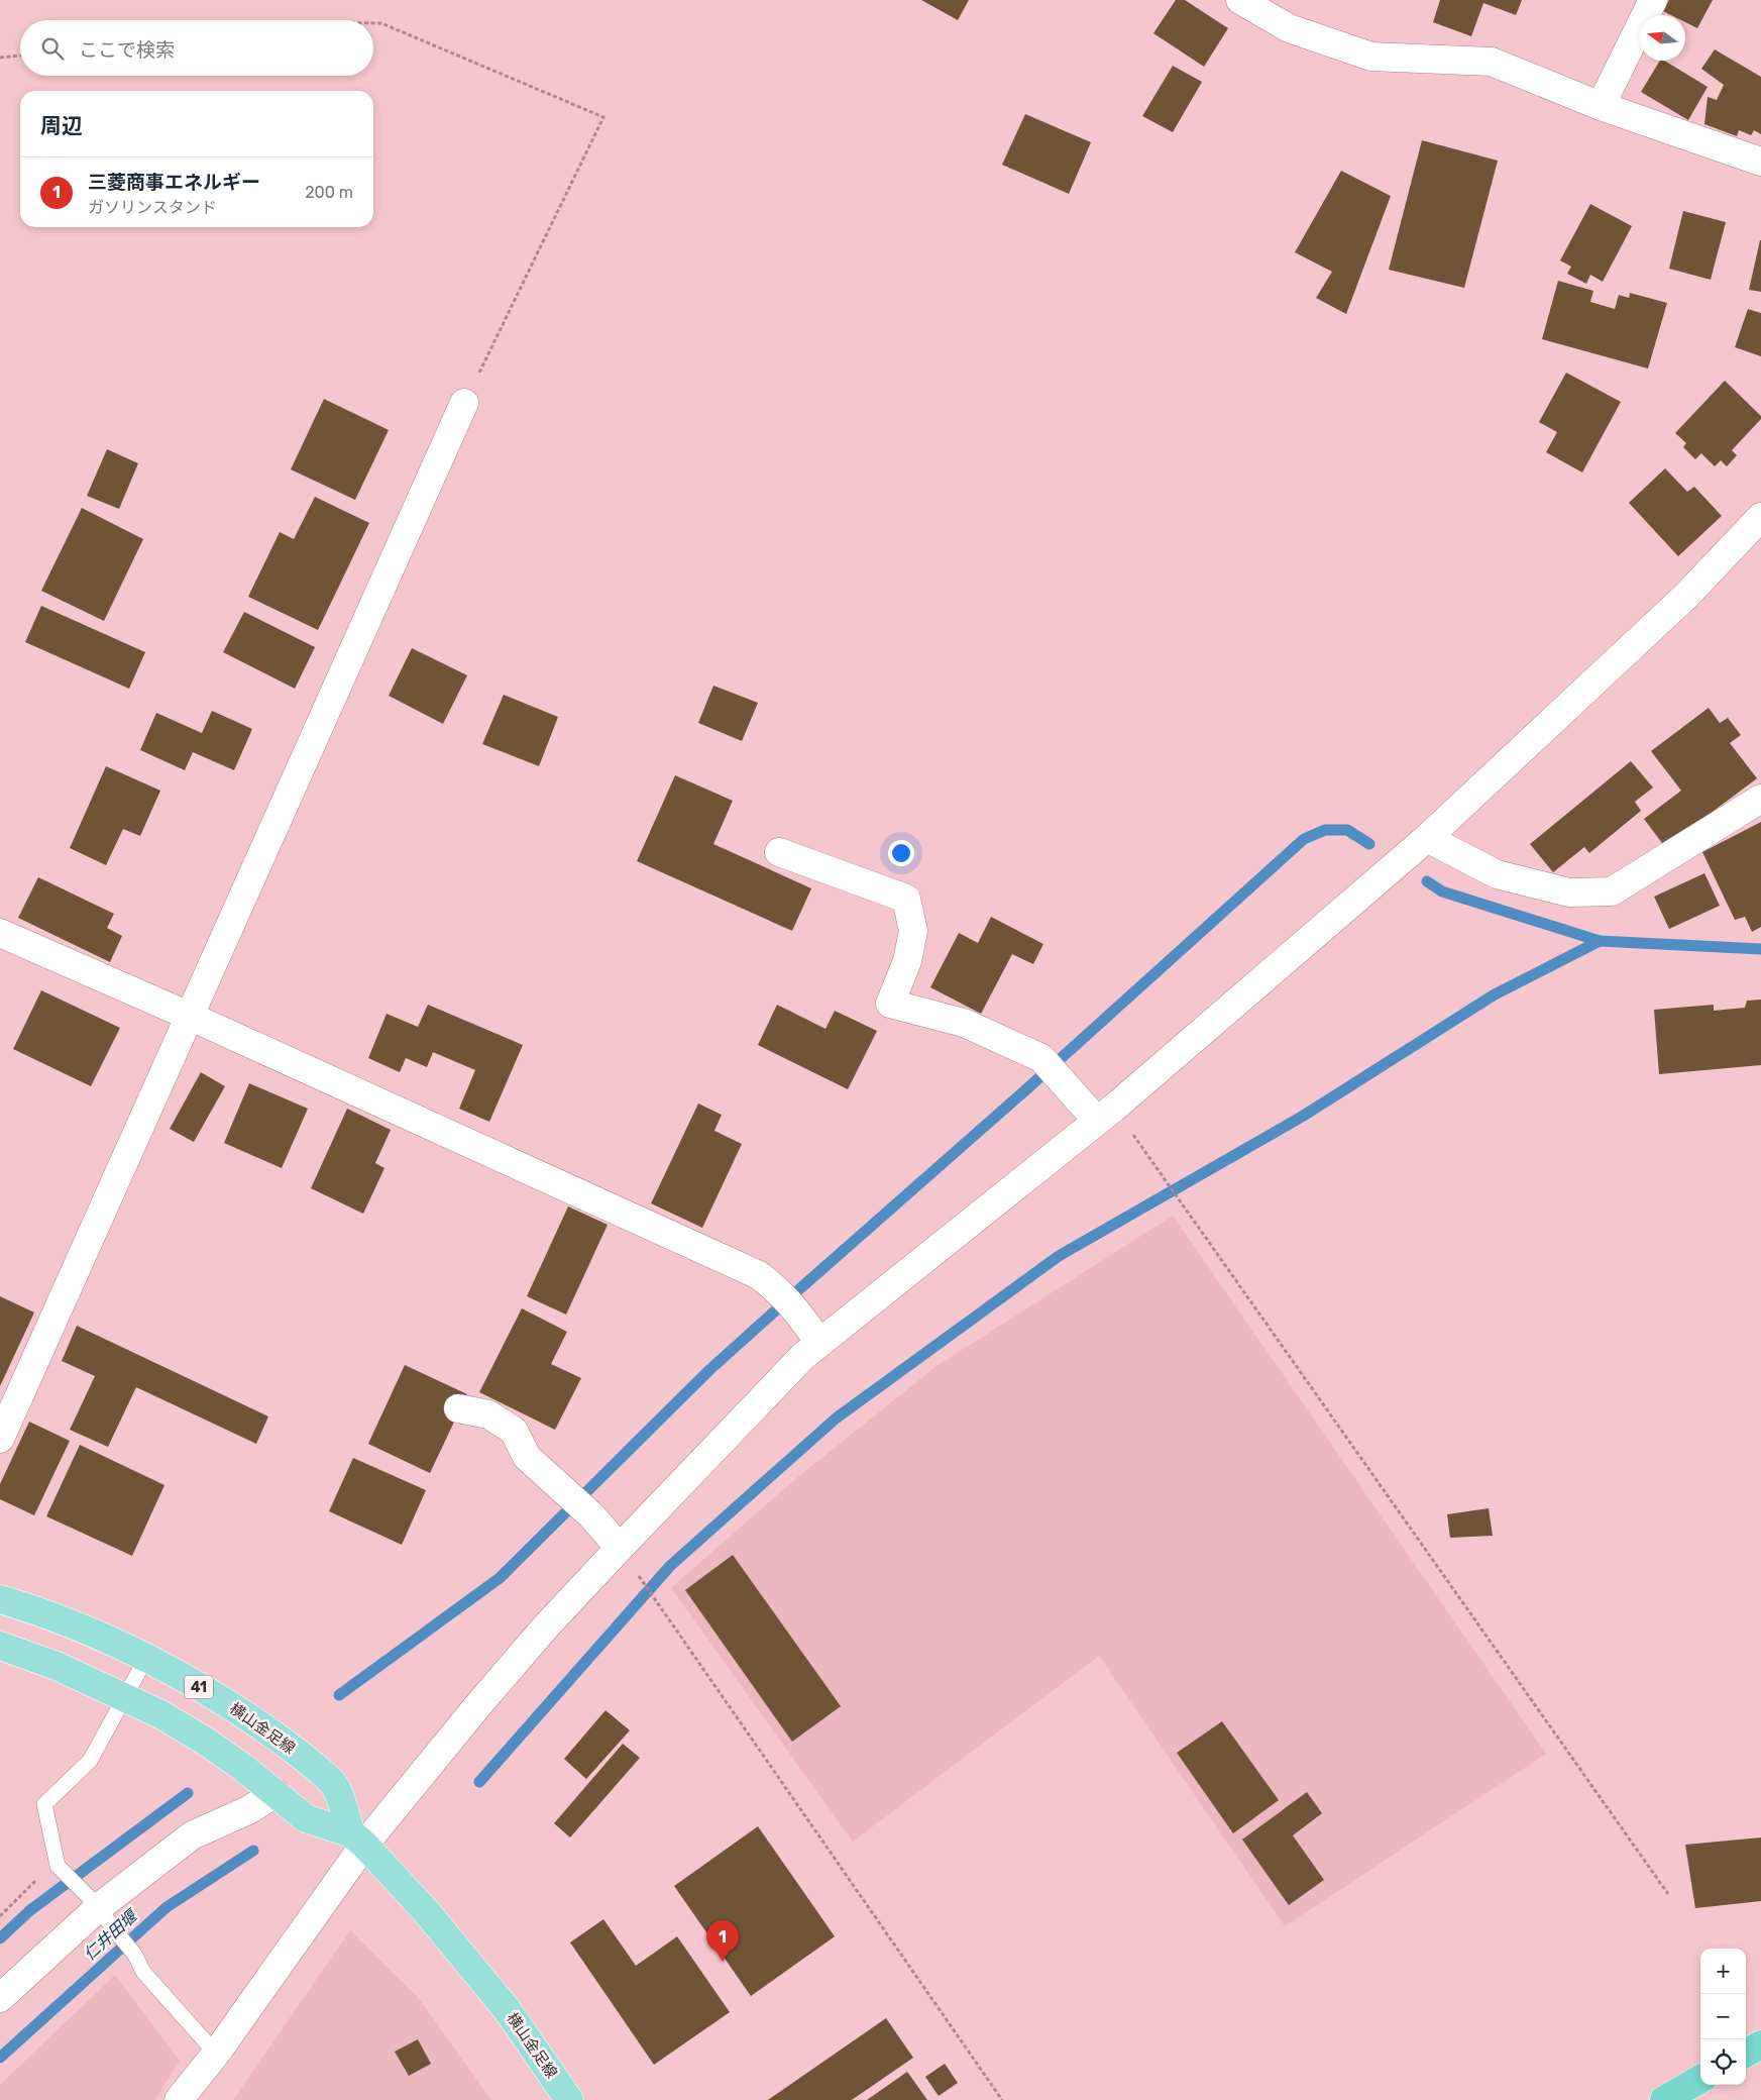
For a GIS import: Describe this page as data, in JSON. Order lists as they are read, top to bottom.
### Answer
{
  "streets": {
    "main road": ["41", "横山金足線"]
  },
  "water": ["仁井田堰"],
  "north": "left",
  "page": {
    "search": "ここで検索",
    "heading": "周辺",
    "list": [
      {
        "mark": "1",
        "name": "三菱商事エネルギー",
        "note": "ガソリンスタンド",
        "value": "200 m"
      }
    ],
    "pins": "1",
    "map_buttons": ["+", "−"]
  }
}
